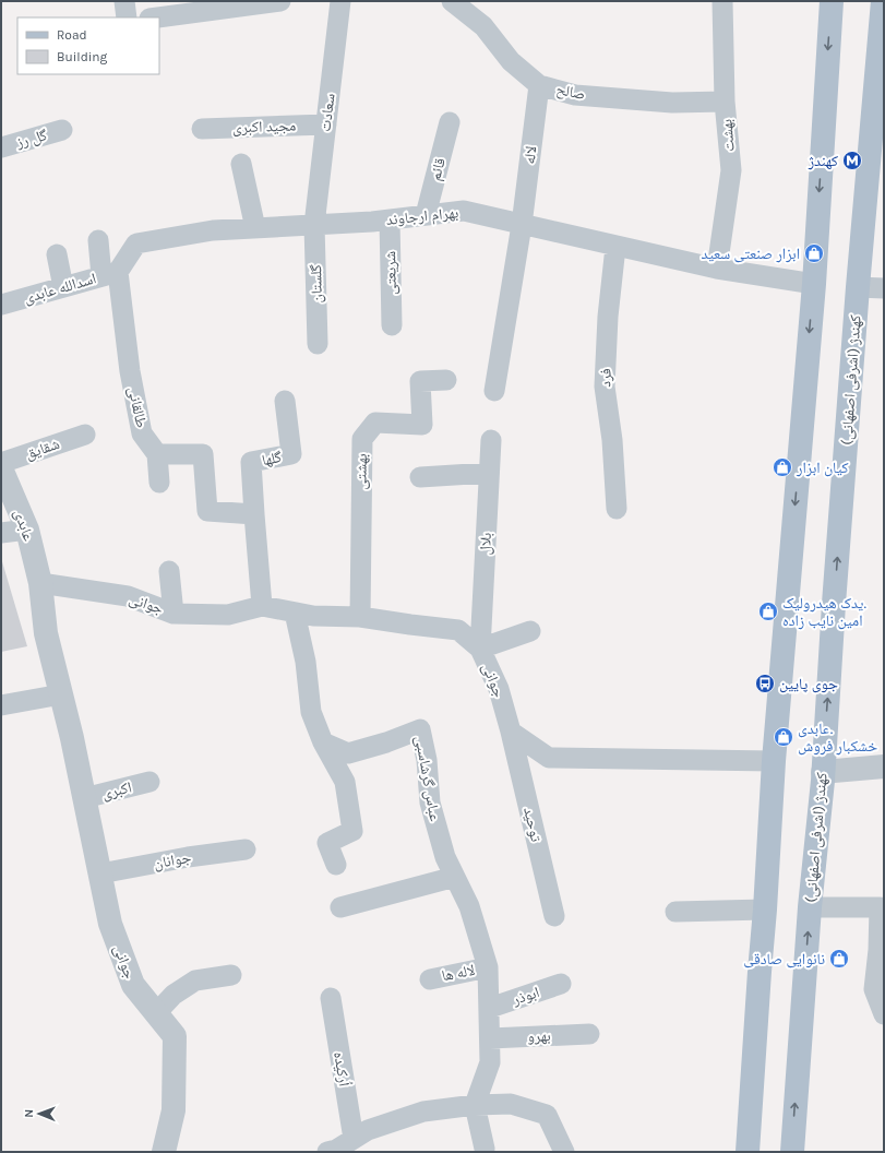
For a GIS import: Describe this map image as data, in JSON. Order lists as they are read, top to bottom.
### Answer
{
  "streets": {
    "main road": ["کهندژ (اشرفی اصفهانی)"],
    "street": [
      "صالح",
      "سعادت",
      "مجید اکبری",
      "بهشت",
      "گل رز",
      "لاله",
      "قائم",
      "بهرام ارجاوند",
      "شریعتی",
      "گلستان",
      "اسدالله عابدی",
      "فرد",
      "طالقانی",
      "شقایق",
      "گلها",
      "بهشتی",
      "عابدی",
      "بلال",
      "جوانی",
      "عباس گرشاسبی",
      "اکبری",
      "توحید",
      "جوانان",
      "لاله ها",
      "ابوذر",
      "بهرو",
      "اُرکیده"
    ]
  },
  "crossings": [
    ["صالح", "بهشت"],
    ["صالح", "لاله"],
    ["سعادت", "مجید اکبری"],
    ["سعادت", "بهرام ارجاوند"],
    ["سعادت", "گلستان"],
    ["بهشت", "بهرام ارجاوند"],
    ["لاله", "بهرام ارجاوند"],
    ["قائم", "بهرام ارجاوند"],
    ["بهرام ارجاوند", "شریعتی"],
    ["بهرام ارجاوند", "گلستان"],
    ["بهرام ارجاوند", "اسدالله عابدی"],
    ["بهرام ارجاوند", "فرد"],
    ["بهرام ارجاوند", "طالقانی"],
    ["اسدالله عابدی", "طالقانی"],
    ["بهشتی", "جوانی"],
    ["عابدی", "جوانی"],
    ["بلال", "جوانی"],
    ["جوانی", "اکبری"],
    ["جوانی", "توحید"],
    ["جوانی", "جوانان"],
    ["عباس گرشاسبی", "لاله ها"],
    ["عباس گرشاسبی", "ابوذر"],
    ["عباس گرشاسبی", "بهرو"]
  ],
  "places": {
    "metro station": ["کهندژ"],
    "shop": [
      "ابزار صنعتی سعید",
      "کیان ابزار",
      "یدک هیدرولیک. امین نایب زاده",
      "عابدی. خشکبار فروش",
      "نانوایی صادقی"
    ],
    "bus stop": ["جوی پایین"]
  },
  "legend": ["Road", "Building"],
  "north": "left"
}
